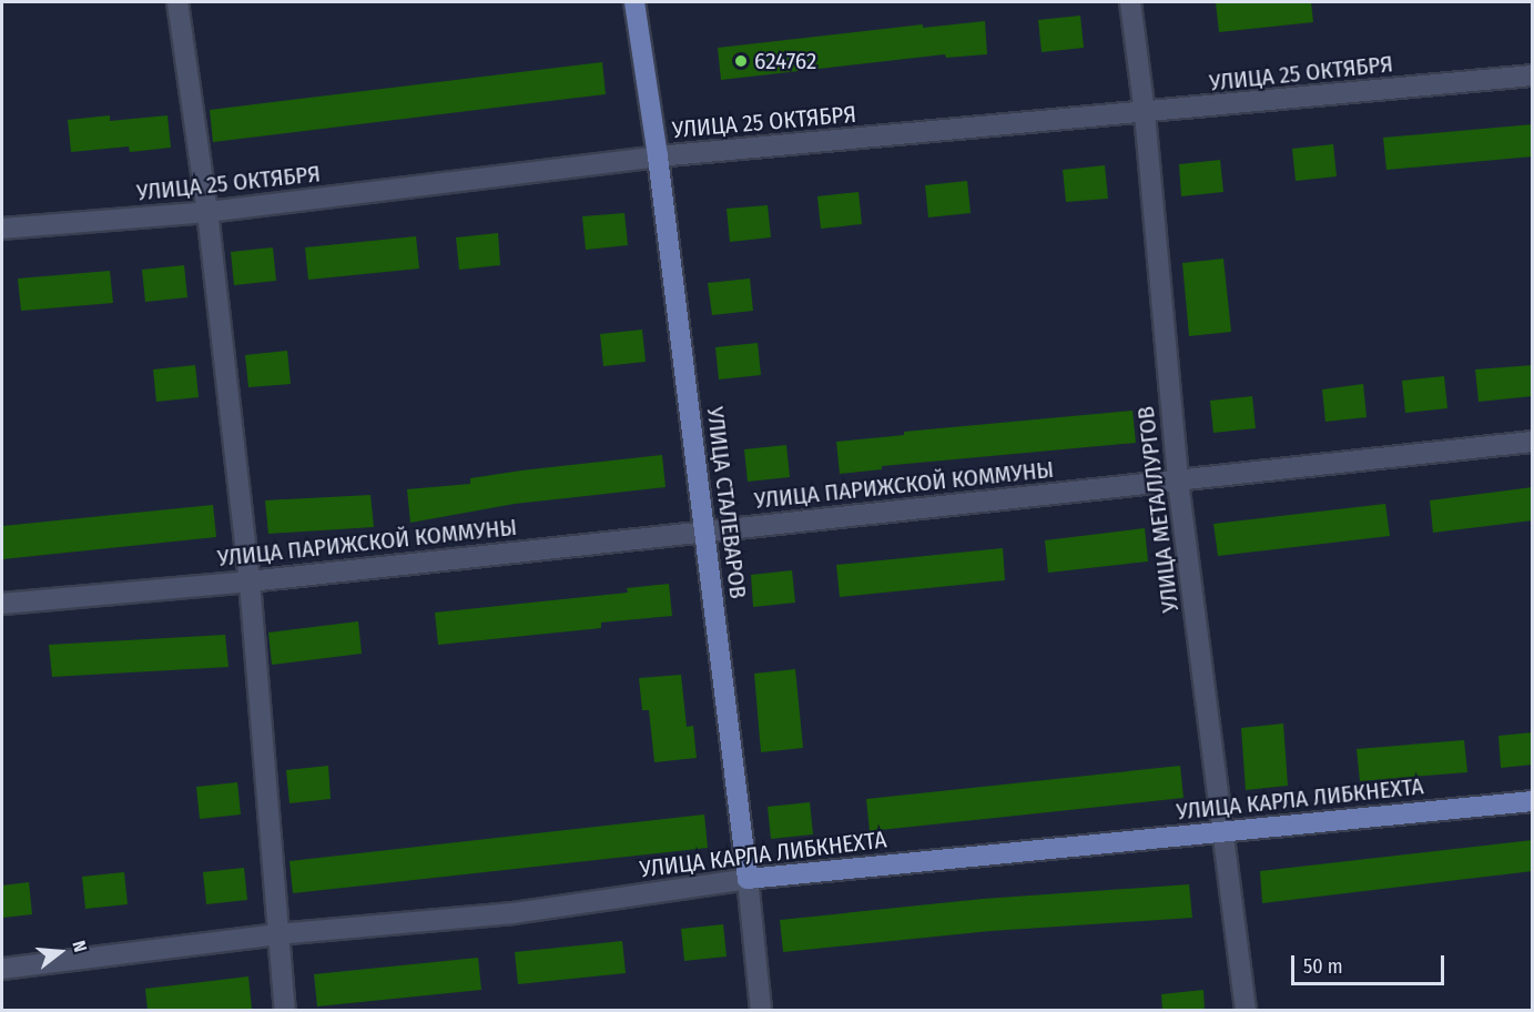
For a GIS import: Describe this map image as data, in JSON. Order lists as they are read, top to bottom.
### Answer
{
  "streets": {
    "main road": ["УЛИЦА СТАЛЕВАРОВ", "УЛИЦА КАРЛА ЛИБКНЕХТА"],
    "street": ["УЛИЦА 25 ОКТЯБРЯ", "УЛИЦА ПАРИЖСКОЙ КОММУНЫ", "УЛИЦА МЕТАЛЛУРГОВ"]
  },
  "crossings": [
    ["УЛИЦА 25 ОКТЯБРЯ", "УЛИЦА СТАЛЕВАРОВ"],
    ["УЛИЦА 25 ОКТЯБРЯ", "УЛИЦА МЕТАЛЛУРГОВ"],
    ["УЛИЦА ПАРИЖСКОЙ КОММУНЫ", "УЛИЦА СТАЛЕВАРОВ"],
    ["УЛИЦА ПАРИЖСКОЙ КОММУНЫ", "УЛИЦА МЕТАЛЛУРГОВ"],
    ["УЛИЦА СТАЛЕВАРОВ", "УЛИЦА КАРЛА ЛИБКНЕХТА"],
    ["УЛИЦА МЕТАЛЛУРГОВ", "УЛИЦА КАРЛА ЛИБКНЕХТА"]
  ],
  "places": ["624762"],
  "scale_bar": "50 m",
  "north": "right"
}
